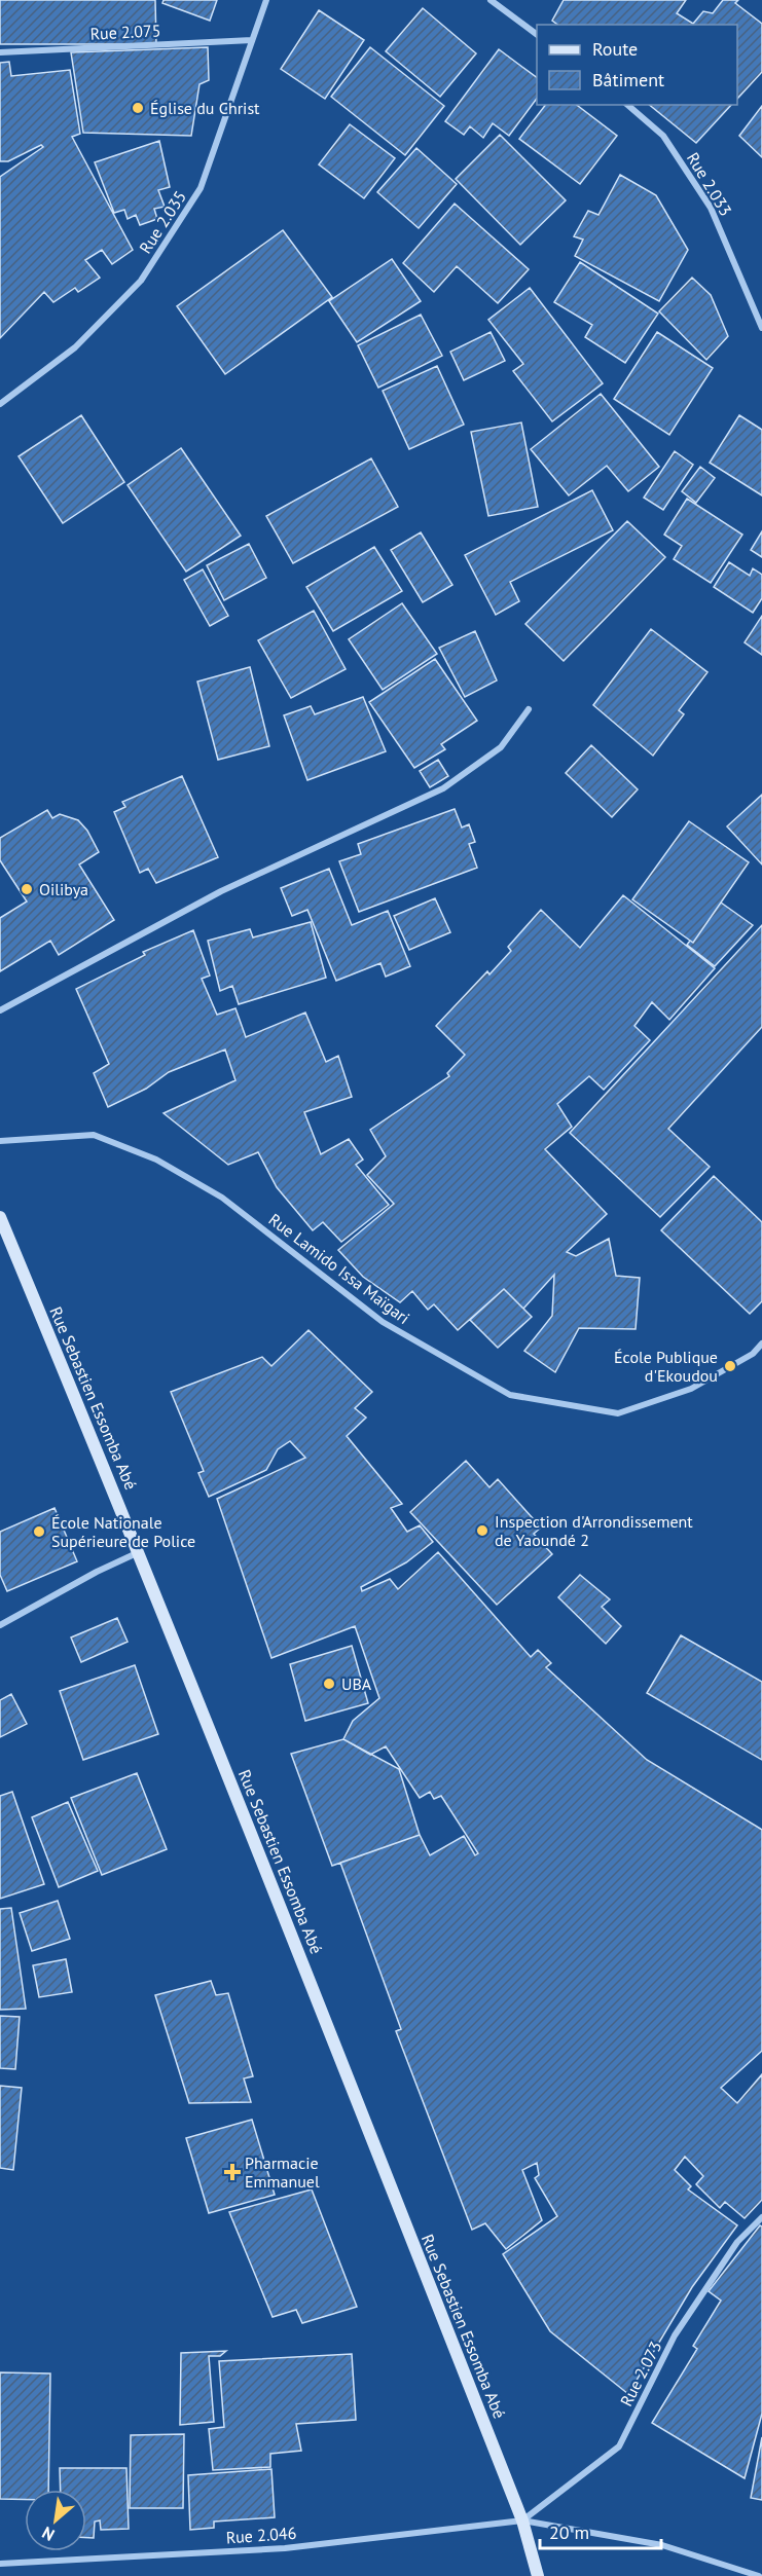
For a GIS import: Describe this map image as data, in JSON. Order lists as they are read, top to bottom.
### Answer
{
  "streets": {
    "main road": ["Rue Sebastien Essomba Abé"],
    "street": [
      "Rue 2.075",
      "Rue 2.033",
      "Rue 2.035",
      "Rue Lamido Issa Maïgari",
      "Rue 2.073",
      "Rue 2.046"
    ]
  },
  "crossings": [
    ["Rue 2.075", "Rue 2.035"],
    ["Rue Sebastien Essomba Abé", "Rue 2.073"],
    ["Rue Sebastien Essomba Abé", "Rue 2.046"],
    ["Rue 2.073", "Rue 2.046"]
  ],
  "places": {
    "other": [
      "Église du Christ",
      "Oilibya",
      "École Publique d'Ekoudou",
      "Inspection d'Arrondissement de Yaoundé 2",
      "École Nationale Supérieure de Police",
      "UBA"
    ],
    "health": ["Pharmacie Emmanuel"]
  },
  "legend": ["Route", "Bâtiment"],
  "scale_bar": "20 m",
  "north": "bottom left"
}
